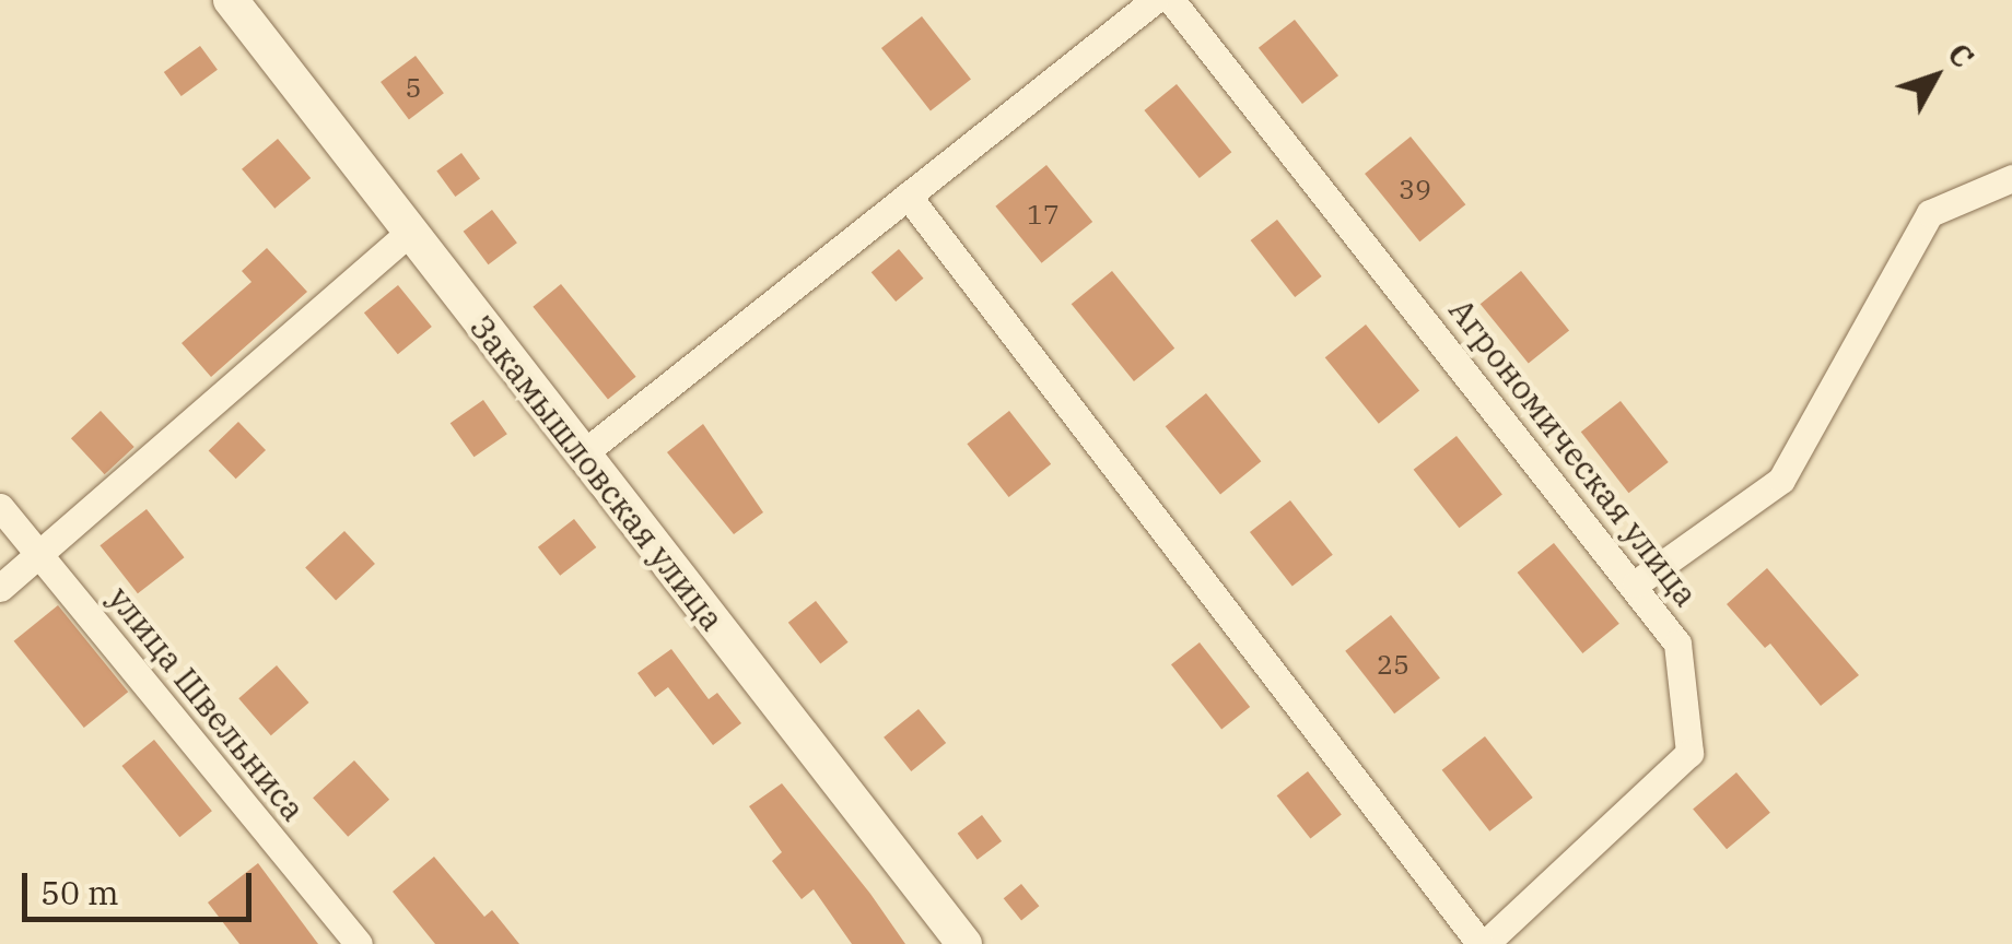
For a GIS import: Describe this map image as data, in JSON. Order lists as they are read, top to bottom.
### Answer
{
  "streets": {
    "street": ["Агрономическая улица", "Закамышловская улица", "улица Швельниса"]
  },
  "house_numbers": [
    "5",
    "39",
    "17",
    "25"
  ],
  "scale_bar": "50 m",
  "north": "top right"
}
